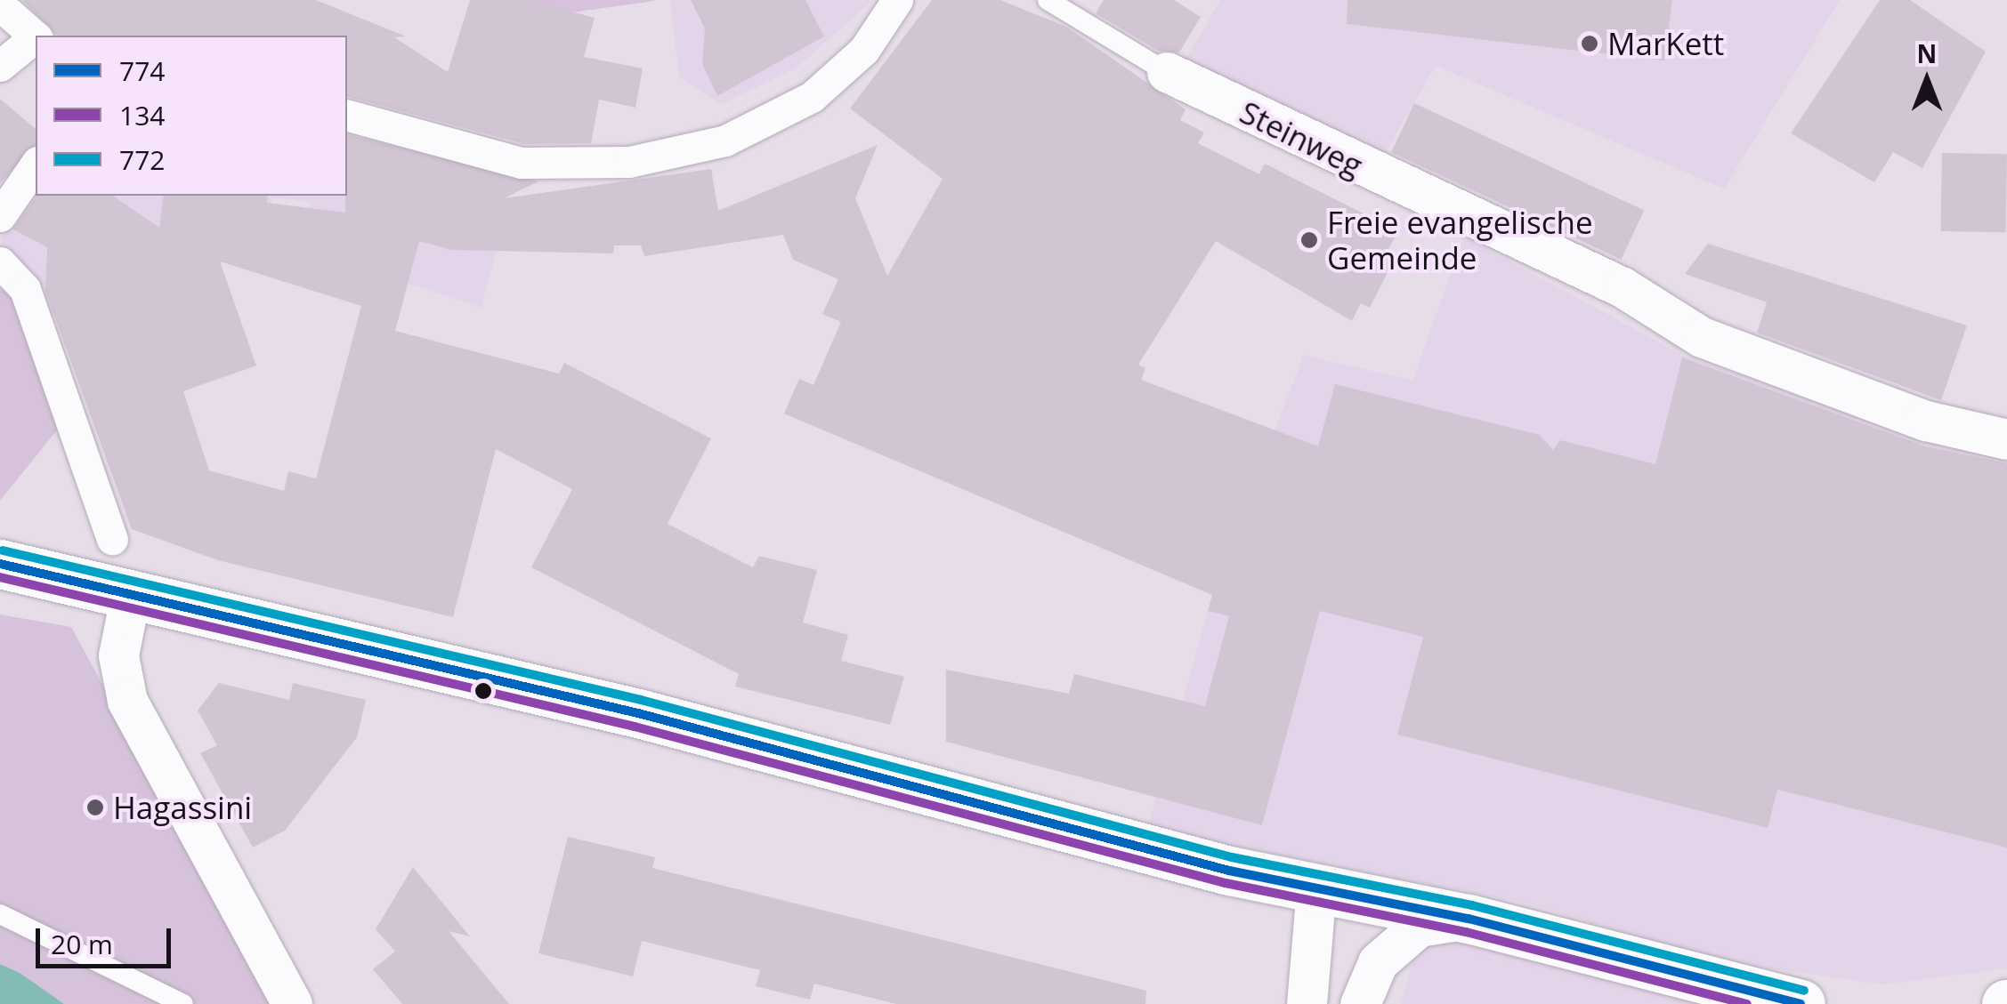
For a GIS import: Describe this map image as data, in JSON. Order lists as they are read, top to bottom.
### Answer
{
  "streets": {
    "street": ["Steinweg"]
  },
  "places": ["MarKett", "Freie evangelische Gemeinde", "Hagassini"],
  "lines": ["transit line 772", "transit line 774", "transit line 134"],
  "legend": ["774", "134", "772"],
  "scale_bar": "20 m",
  "north": "top"
}
